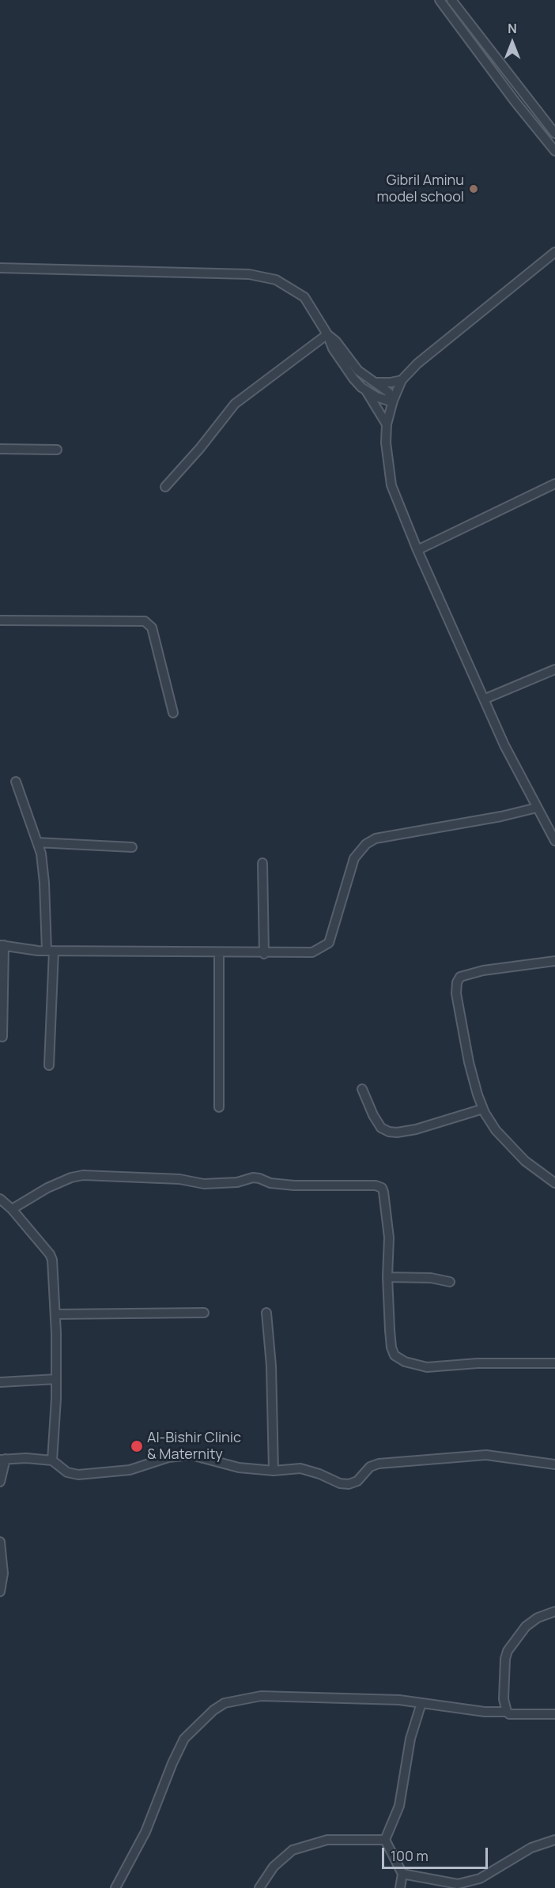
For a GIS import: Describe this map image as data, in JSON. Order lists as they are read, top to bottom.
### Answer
{
  "places": ["Gibril Aminu model school", "Al-Bishir Clinic & Maternity"],
  "scale_bar": "100 m",
  "north": "top"
}
